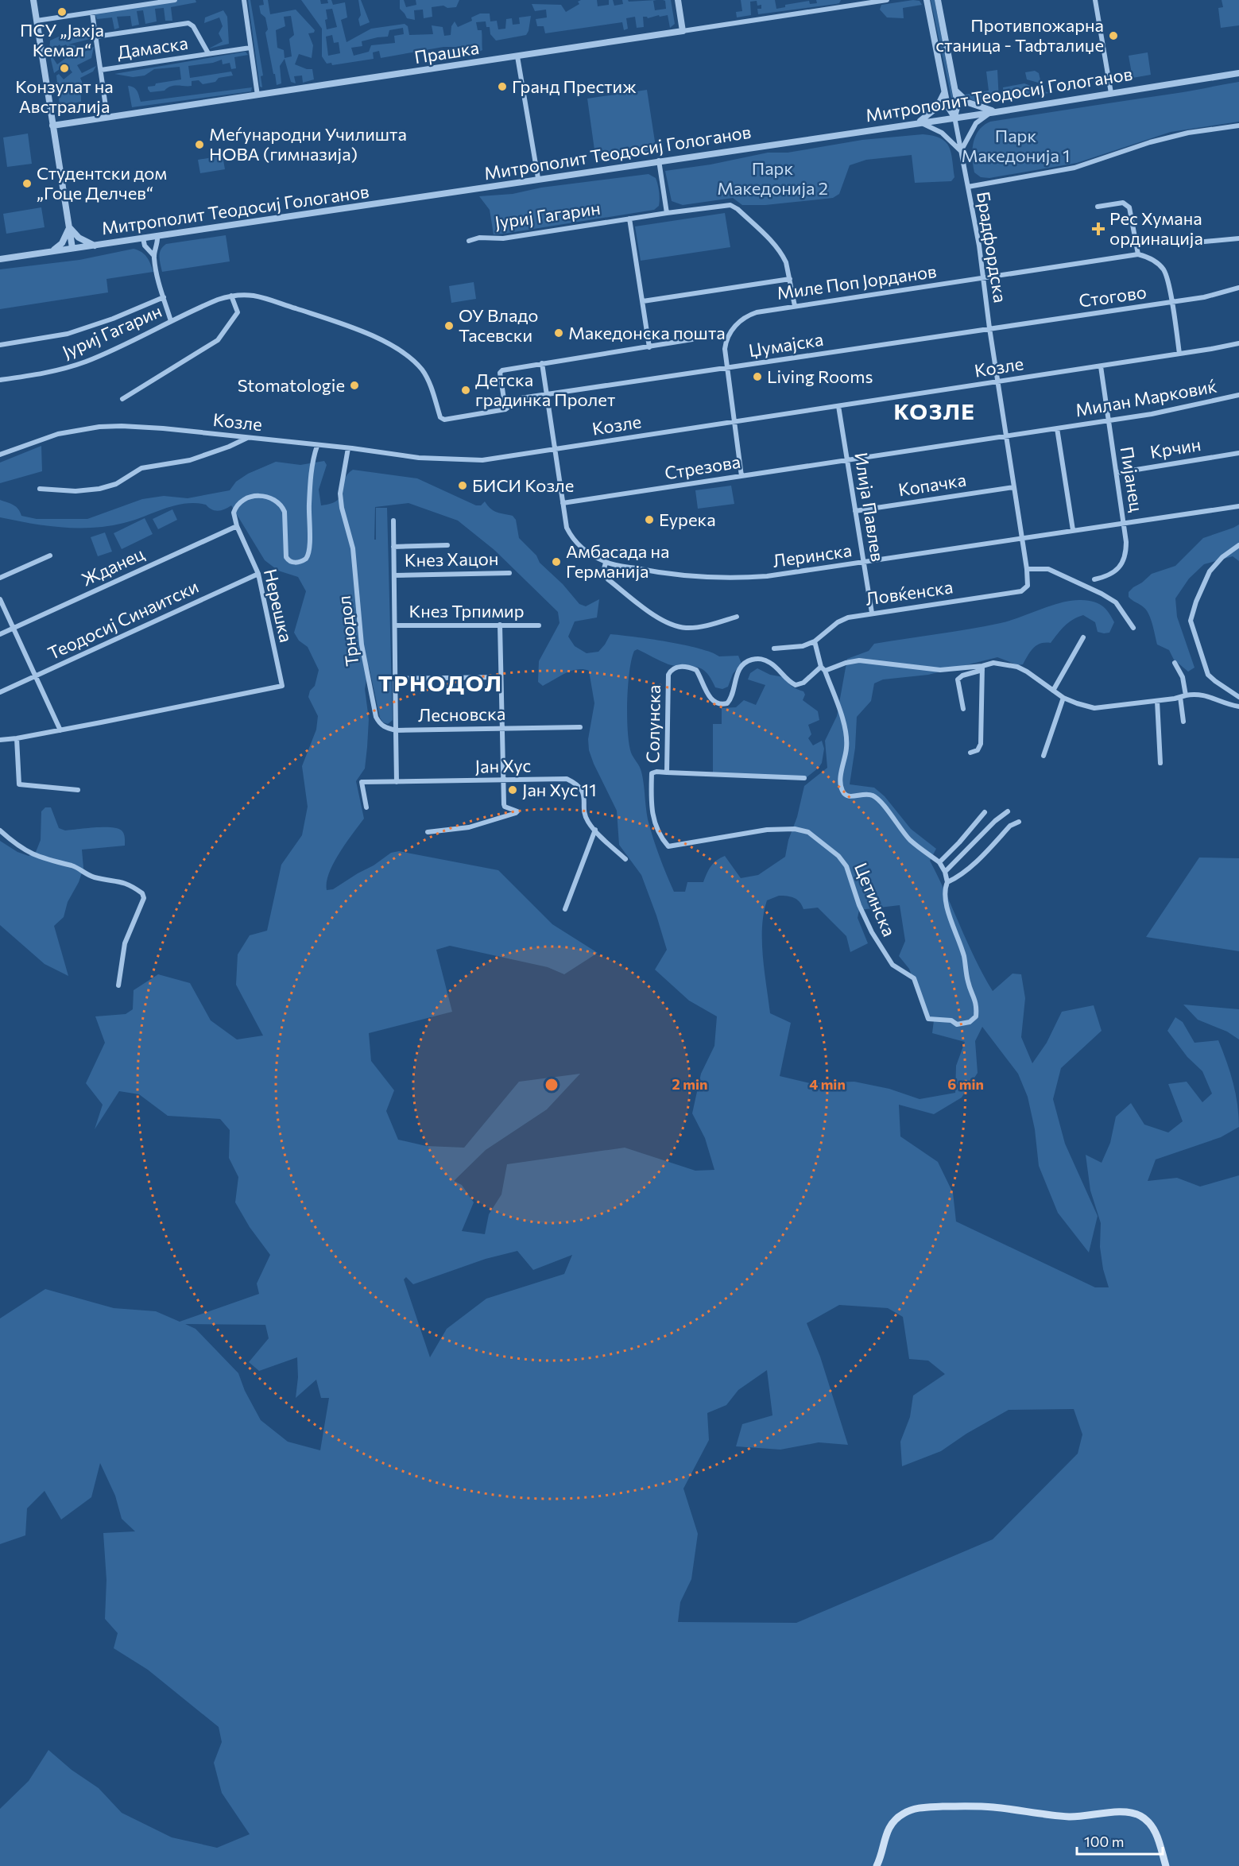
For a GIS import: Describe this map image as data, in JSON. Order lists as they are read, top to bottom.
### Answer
{
  "streets": {
    "street": [
      "Дамаска",
      "Прашка",
      "Митрополит Теодосиј Гологанов",
      "Јуриј Гагарин",
      "Брадфордска",
      "Миле Поп Јорданов",
      "Стогово",
      "Џумајска",
      "Козле",
      "Милан Марковиќ",
      "Крчин",
      "Стрезова",
      "Пијанец",
      "Копачка",
      "Илија Павлев",
      "Леринска",
      "Кнез Хацон",
      "Жданец",
      "Ловќенска",
      "Нерешка",
      "Кнез Трпимир",
      "Теодосиј Синаитски",
      "Трнодол",
      "Лесновска",
      "Солунска",
      "Јан Хус",
      "Цетинска"
    ]
  },
  "crossings": [
    ["Дамаска", "Прашка"],
    ["Митрополит Теодосиј Гологанов", "Брадфордска"],
    ["Јуриј Гагарин", "Миле Поп Јорданов"],
    ["Јуриј Гагарин", "Џумајска"],
    ["Брадфордска", "Миле Поп Јорданов"],
    ["Брадфордска", "Стогово"],
    ["Брадфордска", "Џумајска"],
    ["Брадфордска", "Козле"],
    ["Брадфордска", "Ловќенска"],
    ["Миле Поп Јорданов", "Џумајска"],
    ["Миле Поп Јорданов", "Козле"],
    ["Миле Поп Јорданов", "Стрезова"],
    ["Стогово", "Џумајска"],
    ["Џумајска", "Леринска"],
    ["Козле", "Пијанец"],
    ["Козле", "Илија Павлев"],
    ["Козле", "Леринска"],
    ["Козле", "Ловќенска"],
    ["Козле", "Нерешка"],
    ["Козле", "Трнодол"],
    ["Милан Марковиќ", "Стрезова"],
    ["Милан Марковиќ", "Пијанец"],
    ["Милан Марковиќ", "Илија Павлев"],
    ["Милан Марковиќ", "Леринска"],
    ["Милан Марковиќ", "Ловќенска"],
    ["Крчин", "Пијанец"],
    ["Стрезова", "Илија Павлев"],
    ["Стрезова", "Леринска"],
    ["Пијанец", "Леринска"],
    ["Копачка", "Илија Павлев"],
    ["Копачка", "Ловќенска"],
    ["Илија Павлев", "Леринска"],
    ["Илија Павлев", "Ловќенска"],
    ["Леринска", "Ловќенска"],
    ["Жданец", "Нерешка"],
    ["Нерешка", "Теодосиј Синаитски"],
    ["Трнодол", "Лесновска"],
    ["Лесновска", "Јан Хус"],
    ["Солунска", "Цетинска"]
  ],
  "districts": ["КОЗЛЕ", "ТРНОДОЛ"],
  "parks": ["Парк Македонија 1", "Парк Македонија 2"],
  "places": {
    "other": [
      "ПСУ „Јахја Кемал“",
      "Противпожарна станица - Тафталиџе",
      "Конзулат на Австралија",
      "Гранд Престиж",
      "Меѓународни Училишта НОВА (гимназија)",
      "Студентски дом „Гоце Делчев“",
      "ОУ Владо Тасевски",
      "Македонска пошта",
      "Living Rooms",
      "Stomatologie",
      "Детска градинка Пролет",
      "БИСИ Козле",
      "Еурека",
      "Амбасада на Германија",
      "Јан Хус 11"
    ],
    "health": ["Рес Хумана ординација"]
  },
  "scale_bar": "100 m",
  "rings": ["2 min", "4 min", "6 min"]
}
